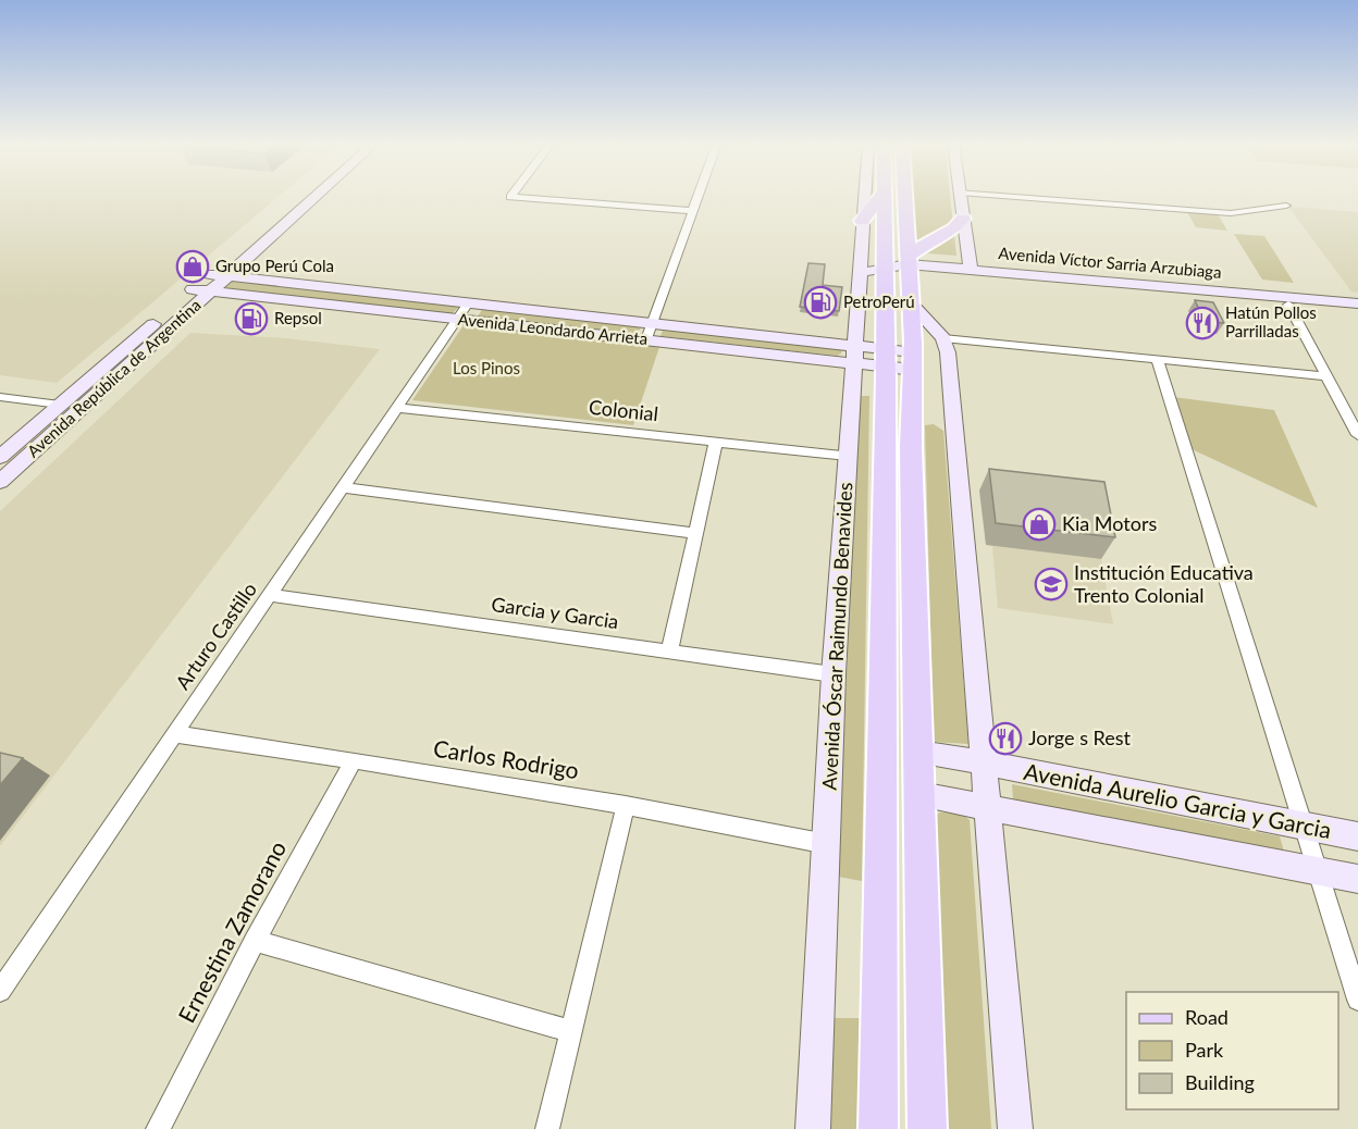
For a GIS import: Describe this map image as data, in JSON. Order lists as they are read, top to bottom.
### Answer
{
  "streets": {
    "main road": [
      "Avenida Víctor Sarria Arzubiaga",
      "Avenida Leondardo Arrieta",
      "Avenida República de Argentina",
      "Avenida Óscar Raimundo Benavides",
      "Avenida Aurelio Garcia y Garcia"
    ],
    "street": [
      "Colonial",
      "Garcia y Garcia",
      "Arturo Castillo",
      "Carlos Rodrigo",
      "Ernestina Zamorano"
    ]
  },
  "crossings": [
    ["Avenida Víctor Sarria Arzubiaga", "Avenida Óscar Raimundo Benavides"],
    ["Avenida Leondardo Arrieta", "Avenida República de Argentina"],
    ["Avenida Leondardo Arrieta", "Arturo Castillo"],
    ["Avenida Leondardo Arrieta", "Avenida Óscar Raimundo Benavides"],
    ["Colonial", "Arturo Castillo"],
    ["Colonial", "Avenida Óscar Raimundo Benavides"],
    ["Garcia y Garcia", "Arturo Castillo"],
    ["Garcia y Garcia", "Avenida Óscar Raimundo Benavides"],
    ["Arturo Castillo", "Carlos Rodrigo"],
    ["Avenida Óscar Raimundo Benavides", "Carlos Rodrigo"],
    ["Carlos Rodrigo", "Ernestina Zamorano"]
  ],
  "parks": ["Los Pinos"],
  "places": {
    "shop": ["Grupo Perú Cola", "Kia Motors"],
    "fuel station": ["PetroPerú", "Repsol"],
    "restaurant": ["Hatún Pollos Parrilladas", "Jorge s Rest"],
    "school or university": ["Institución Educativa Trento Colonial"]
  },
  "legend": ["Road", "Park", "Building"]
}
